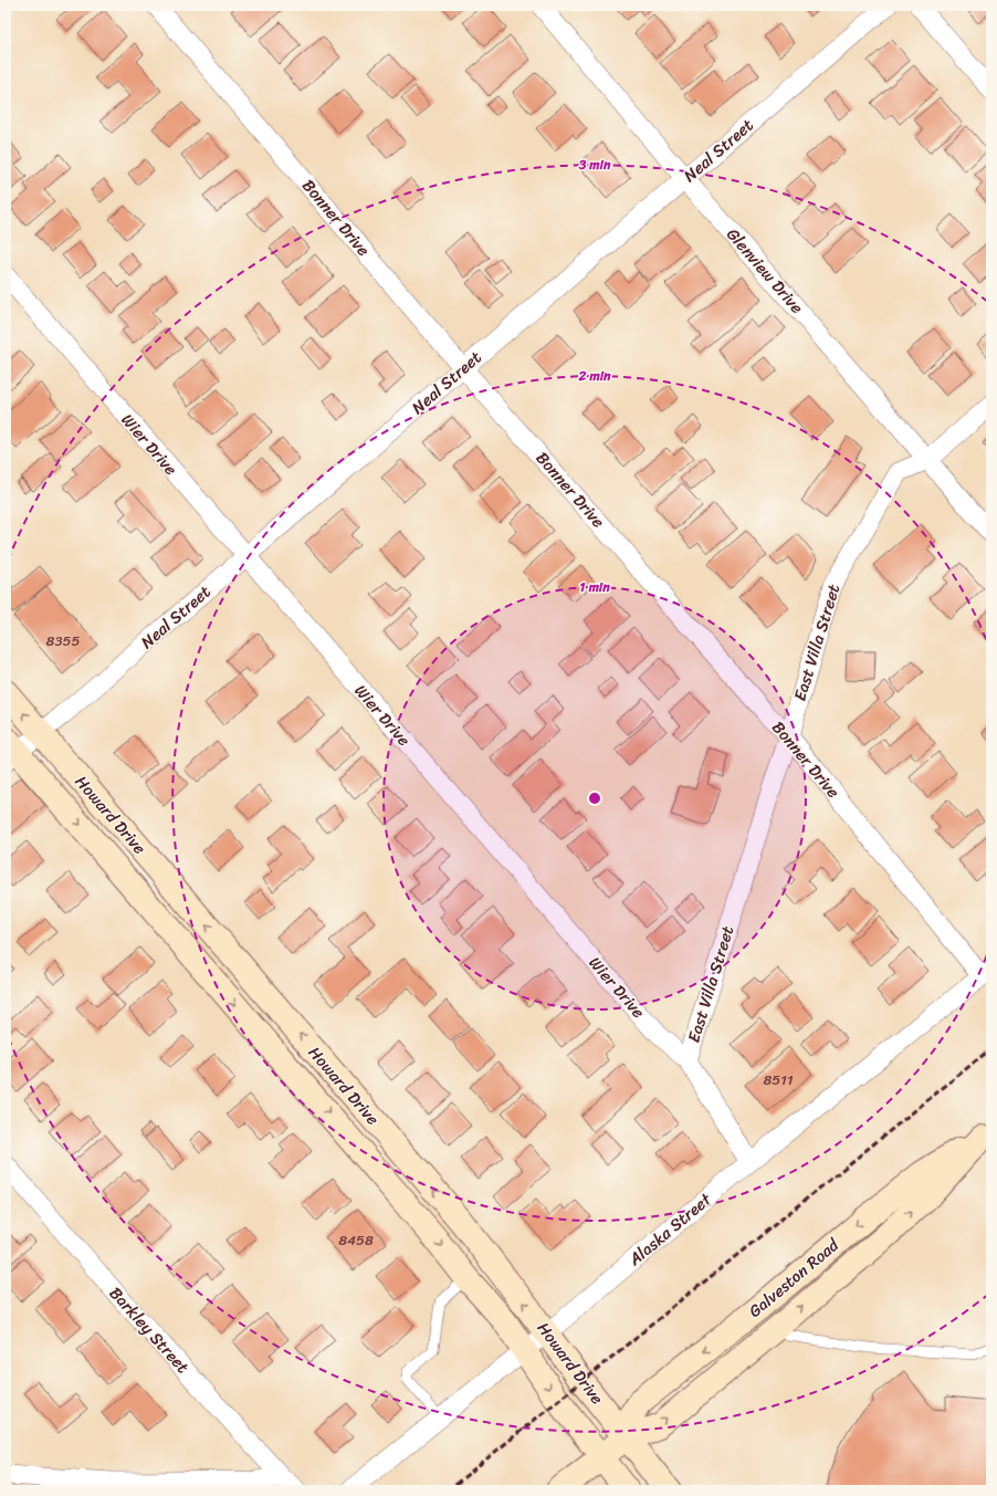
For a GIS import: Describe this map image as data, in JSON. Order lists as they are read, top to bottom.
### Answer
{
  "streets": {
    "main road": ["Howard Drive", "Galveston Road"],
    "street": [
      "Neal Street",
      "Bonner Drive",
      "Glenview Drive",
      "Wier Drive",
      "East Villa Street",
      "Alaska Street",
      "Barkley Street"
    ]
  },
  "crossings": [
    ["Neal Street", "Bonner Drive"],
    ["Neal Street", "Glenview Drive"],
    ["Neal Street", "Wier Drive"],
    ["Neal Street", "Howard Drive"],
    ["Bonner Drive", "East Villa Street"],
    ["Bonner Drive", "Alaska Street"],
    ["Glenview Drive", "East Villa Street"],
    ["Wier Drive", "East Villa Street"],
    ["Wier Drive", "Alaska Street"],
    ["Howard Drive", "Alaska Street"],
    ["Howard Drive", "Galveston Road"]
  ],
  "house_numbers": ["8355", "8511", "8458"],
  "rings": ["3 min", "2 min", "1 min"]
}
